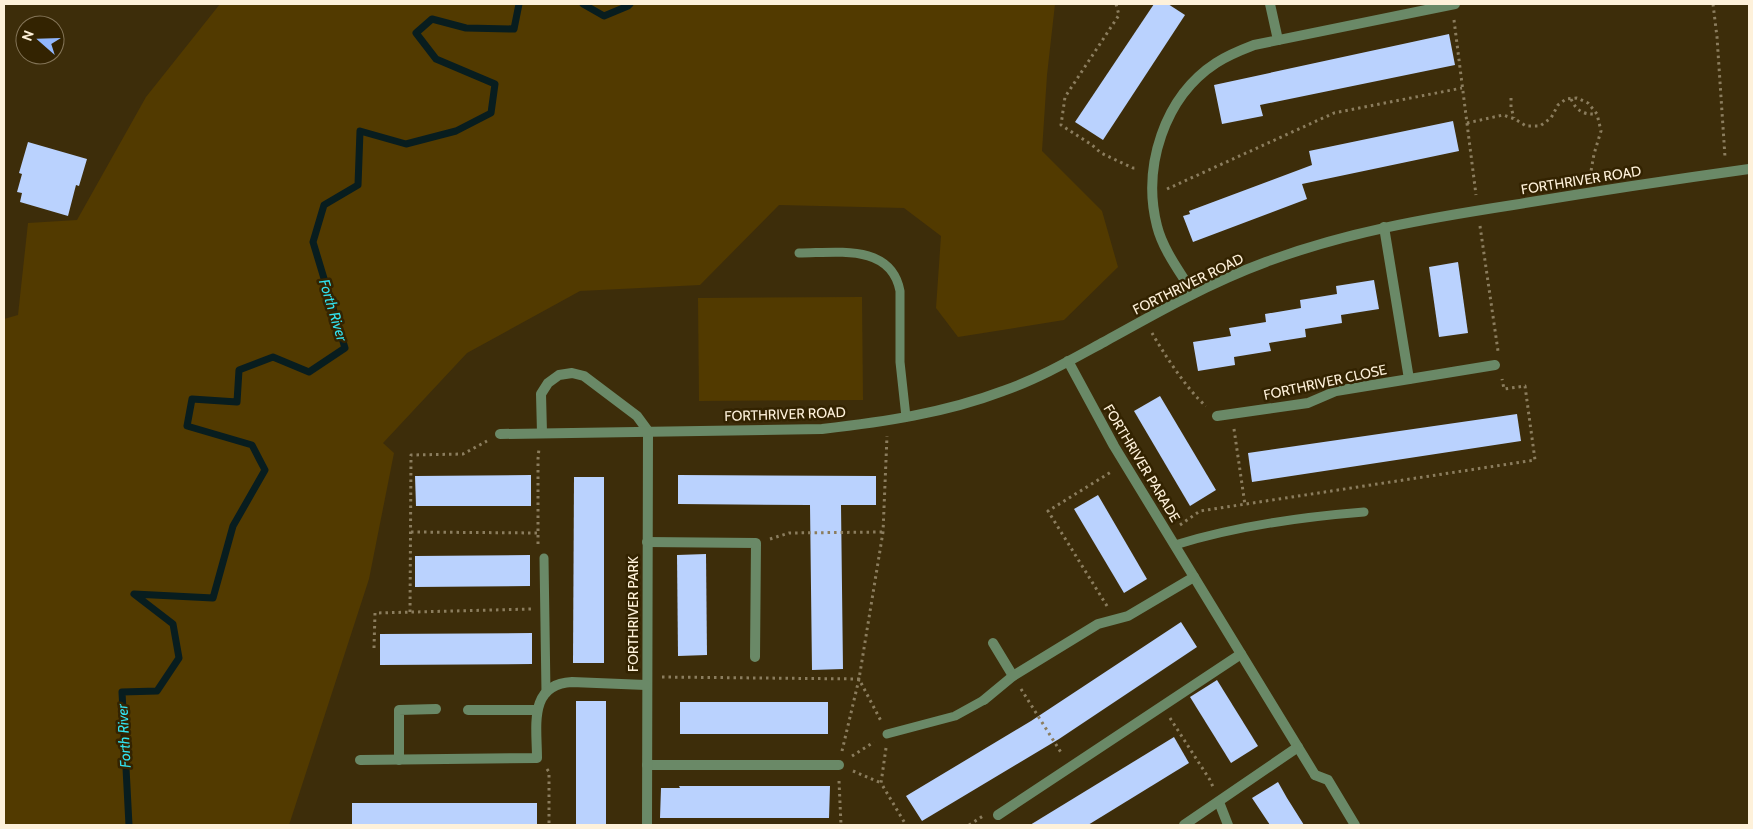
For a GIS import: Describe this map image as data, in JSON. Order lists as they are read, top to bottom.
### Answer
{
  "streets": {
    "street": [
      "FORTHRIVER ROAD",
      "FORTHRIVER CLOSE",
      "FORTHRIVER PARADE",
      "FORTHRIVER PARK"
    ]
  },
  "crossings": [
    ["FORTHRIVER ROAD", "FORTHRIVER CLOSE"],
    ["FORTHRIVER ROAD", "FORTHRIVER PARADE"],
    ["FORTHRIVER ROAD", "FORTHRIVER PARK"]
  ],
  "water": ["Forth River"],
  "north": "left"
}
